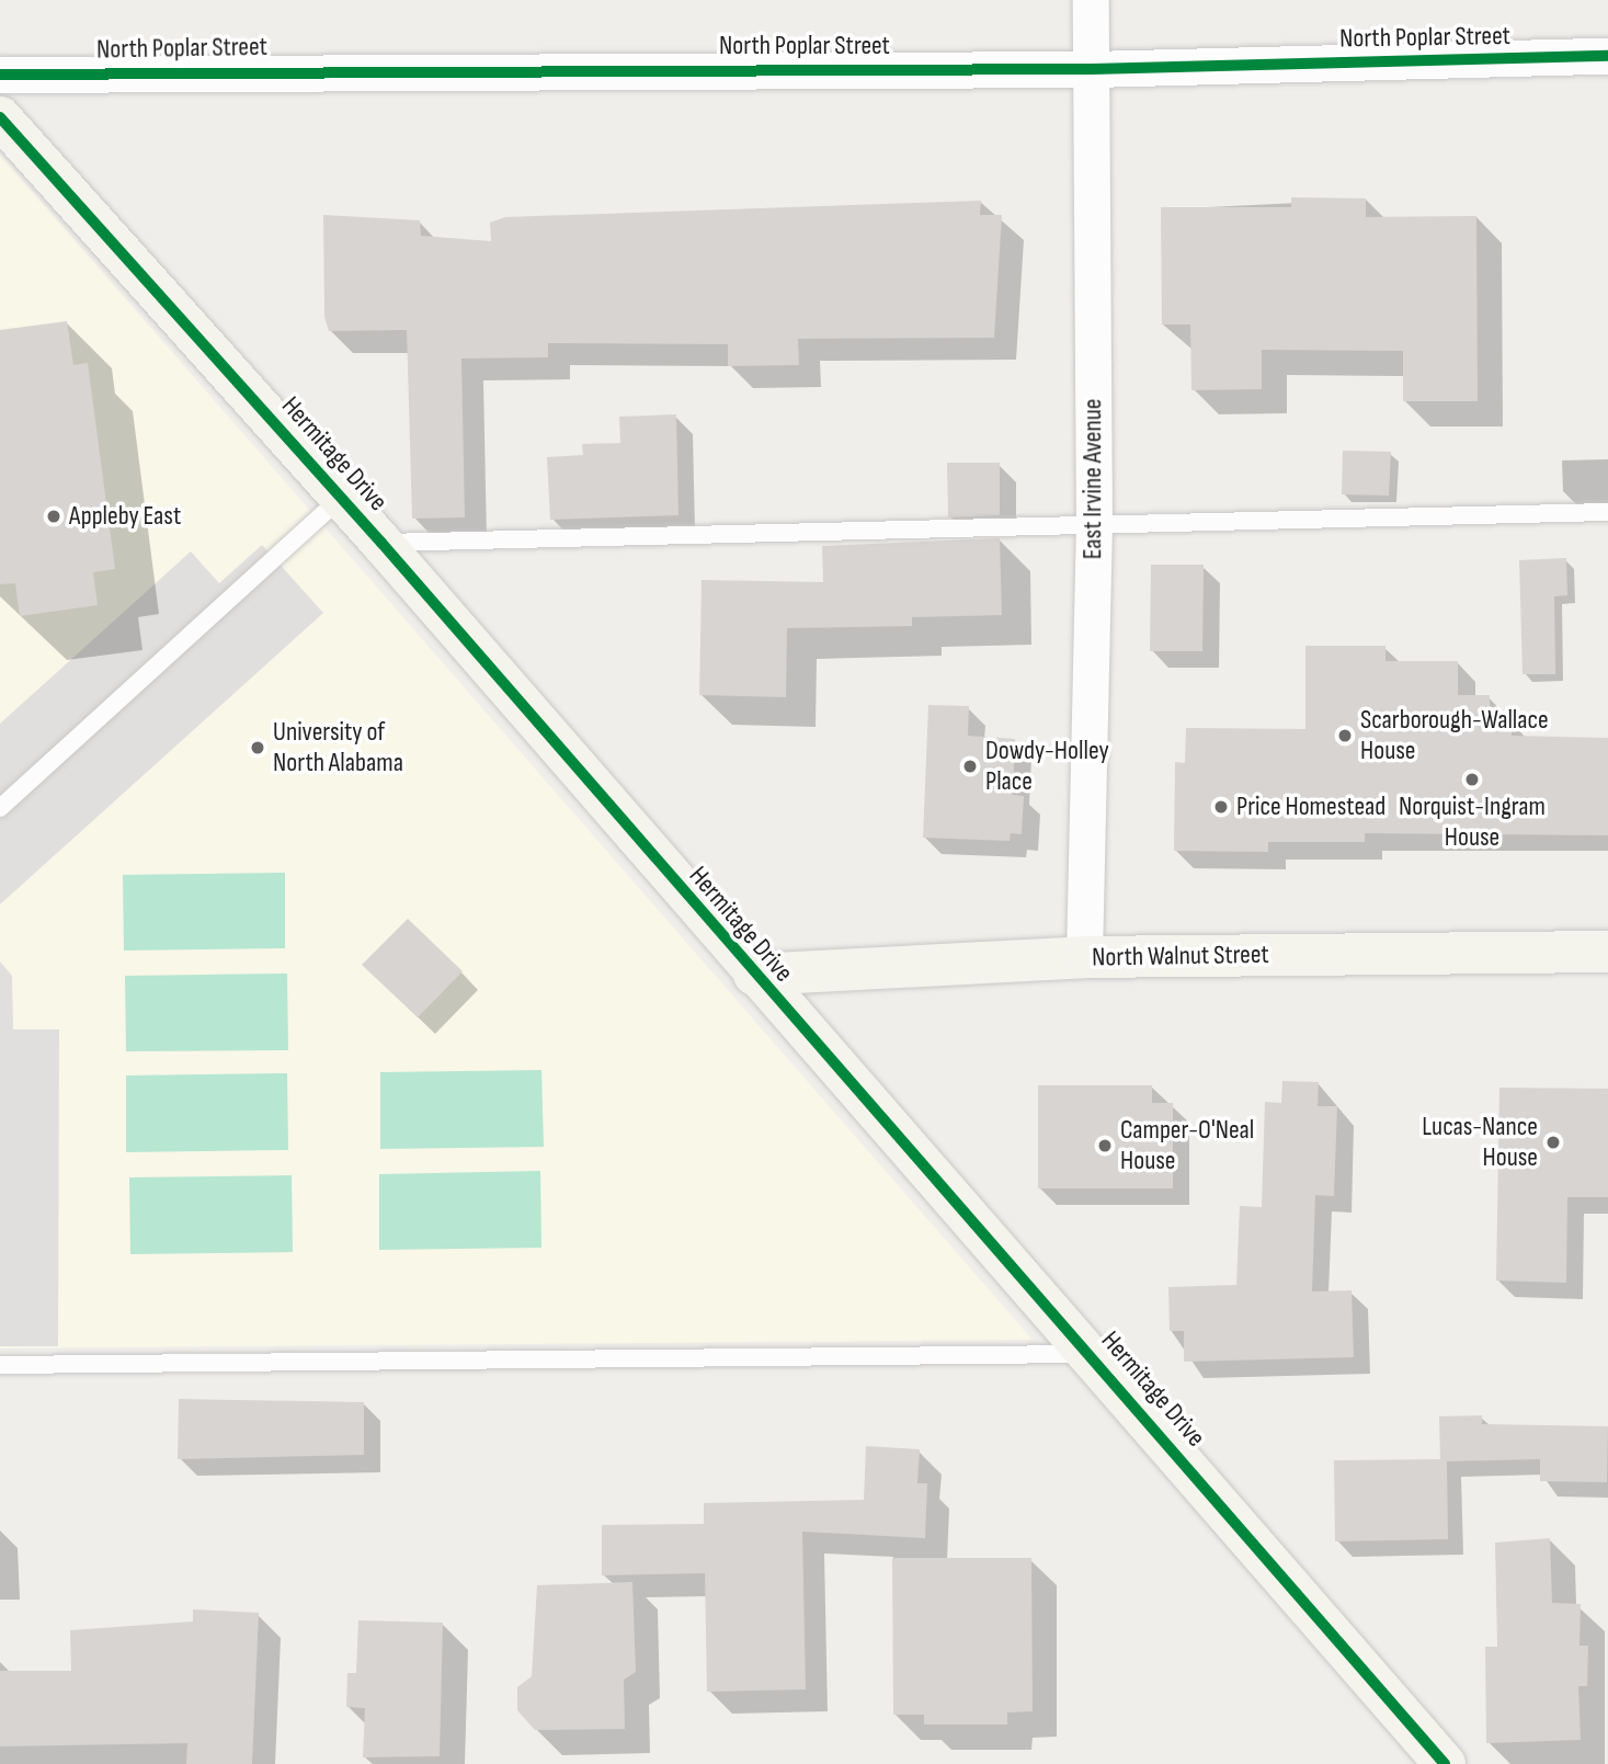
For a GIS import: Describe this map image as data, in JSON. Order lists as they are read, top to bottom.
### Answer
{
  "streets": {
    "street": [
      "North Poplar Street",
      "Hermitage Drive",
      "East Irvine Avenue",
      "North Walnut Street"
    ]
  },
  "crossings": [
    ["North Poplar Street", "East Irvine Avenue"],
    ["Hermitage Drive", "North Walnut Street"],
    ["East Irvine Avenue", "North Walnut Street"]
  ],
  "places": [
    "Appleby East",
    "Scarborough-Wallace House",
    "University of North Alabama",
    "Dowdy-Holley Place",
    "Norquist-Ingram House",
    "Price Homestead",
    "Lucas-Nance House",
    "Camper-O'Neal House"
  ]
}
